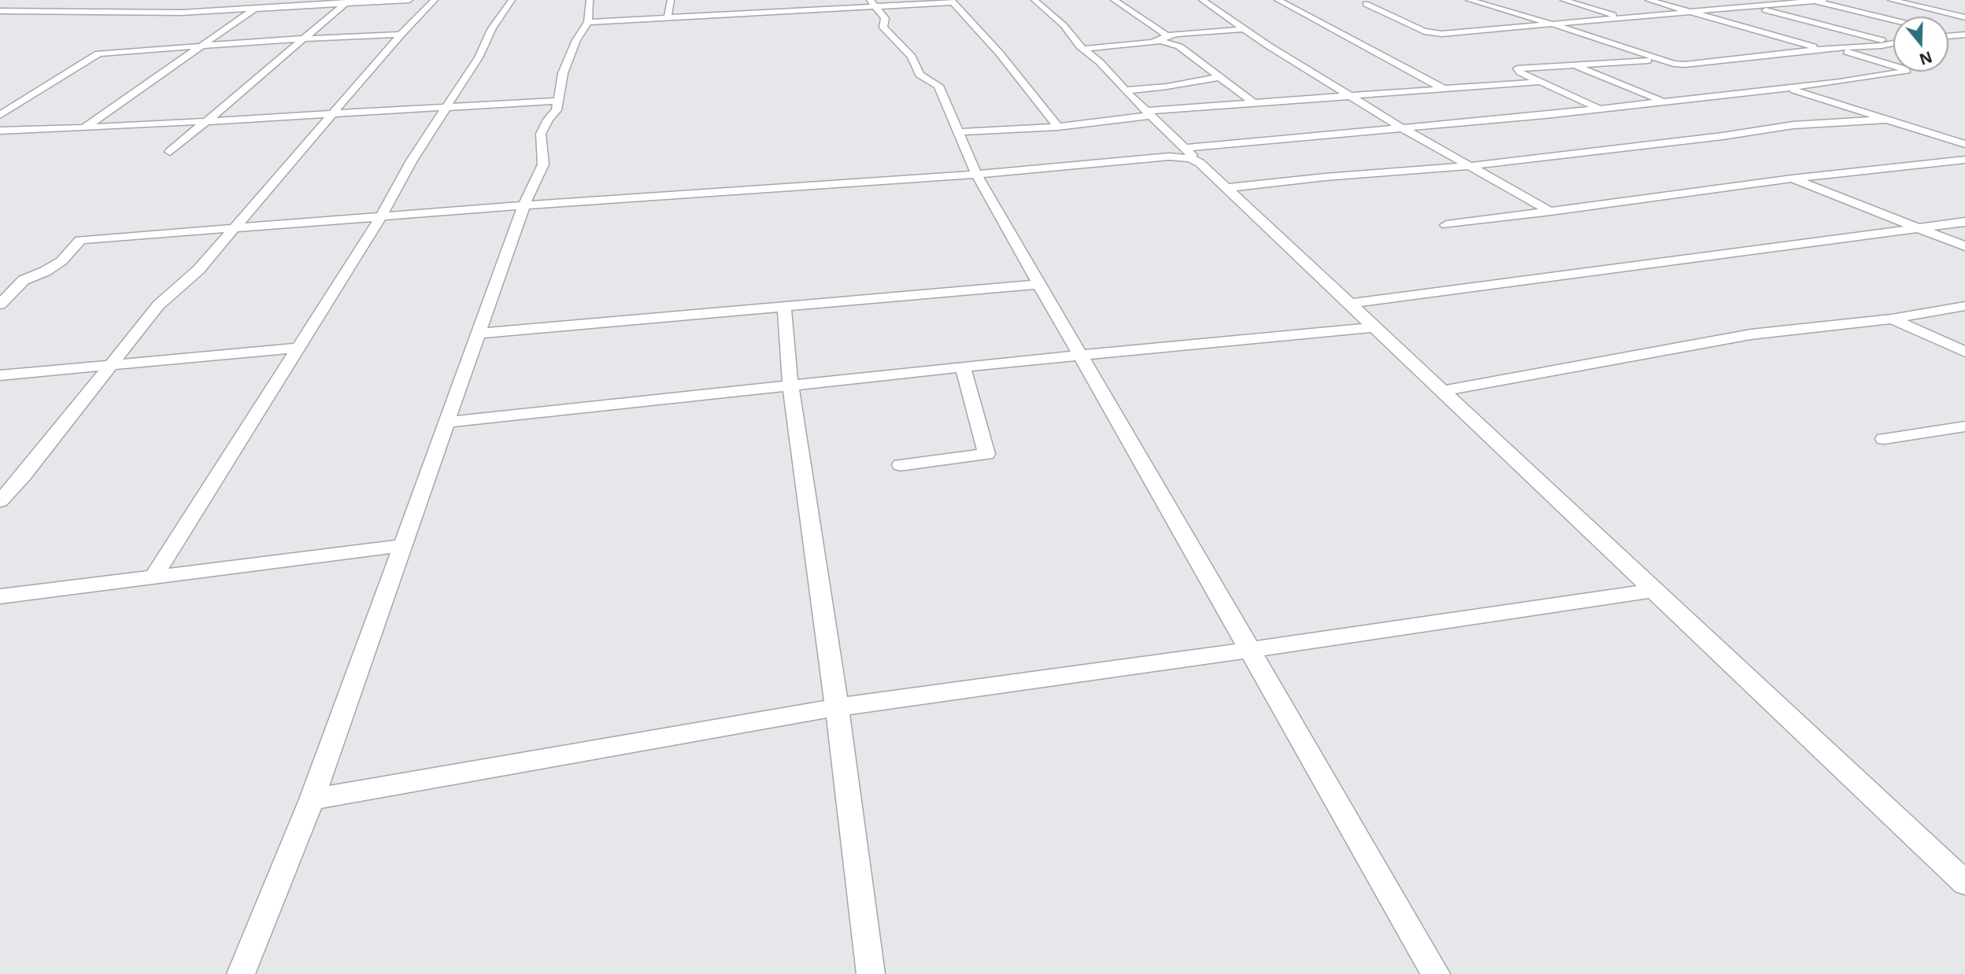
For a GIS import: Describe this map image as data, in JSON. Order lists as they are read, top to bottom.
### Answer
{
  "north": "bottom"
}
